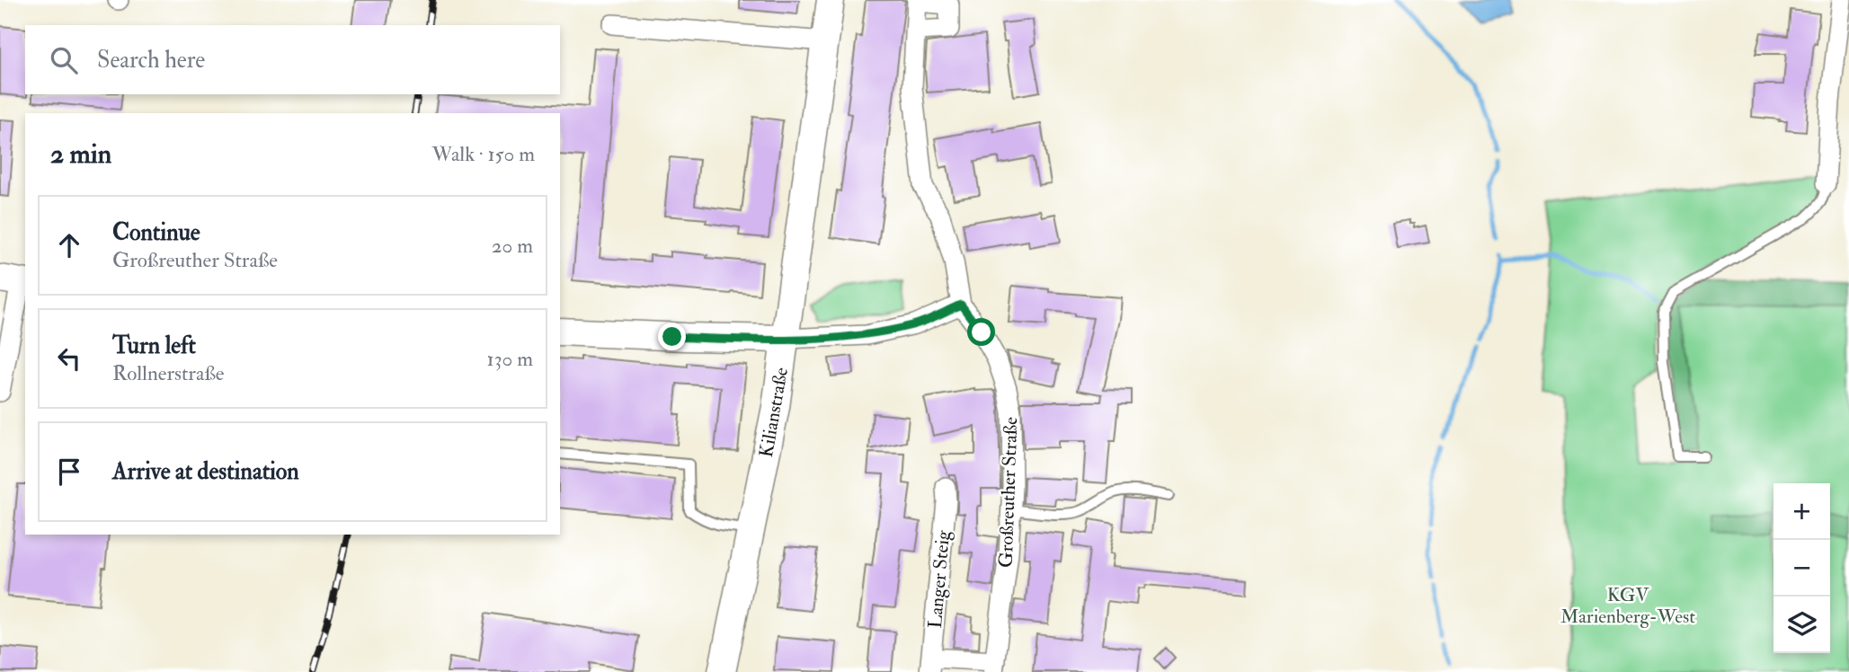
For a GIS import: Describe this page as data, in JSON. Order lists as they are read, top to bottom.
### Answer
{
  "streets": {
    "main road": ["Kilianstraße"],
    "street": ["Großreuther Straße", "Langer Steig"]
  },
  "parks": ["KGV Marienberg-West"],
  "page": {
    "search": "Search here",
    "heading": ["2 min", "Walk · 150 m"],
    "list": [
      ["Continue", "Großreuther Straße", "20 m"],
      ["Turn left", "Rollnerstraße", "130 m"],
      "Arrive at destination"
    ],
    "map_buttons": ["+", "−"]
  }
}
